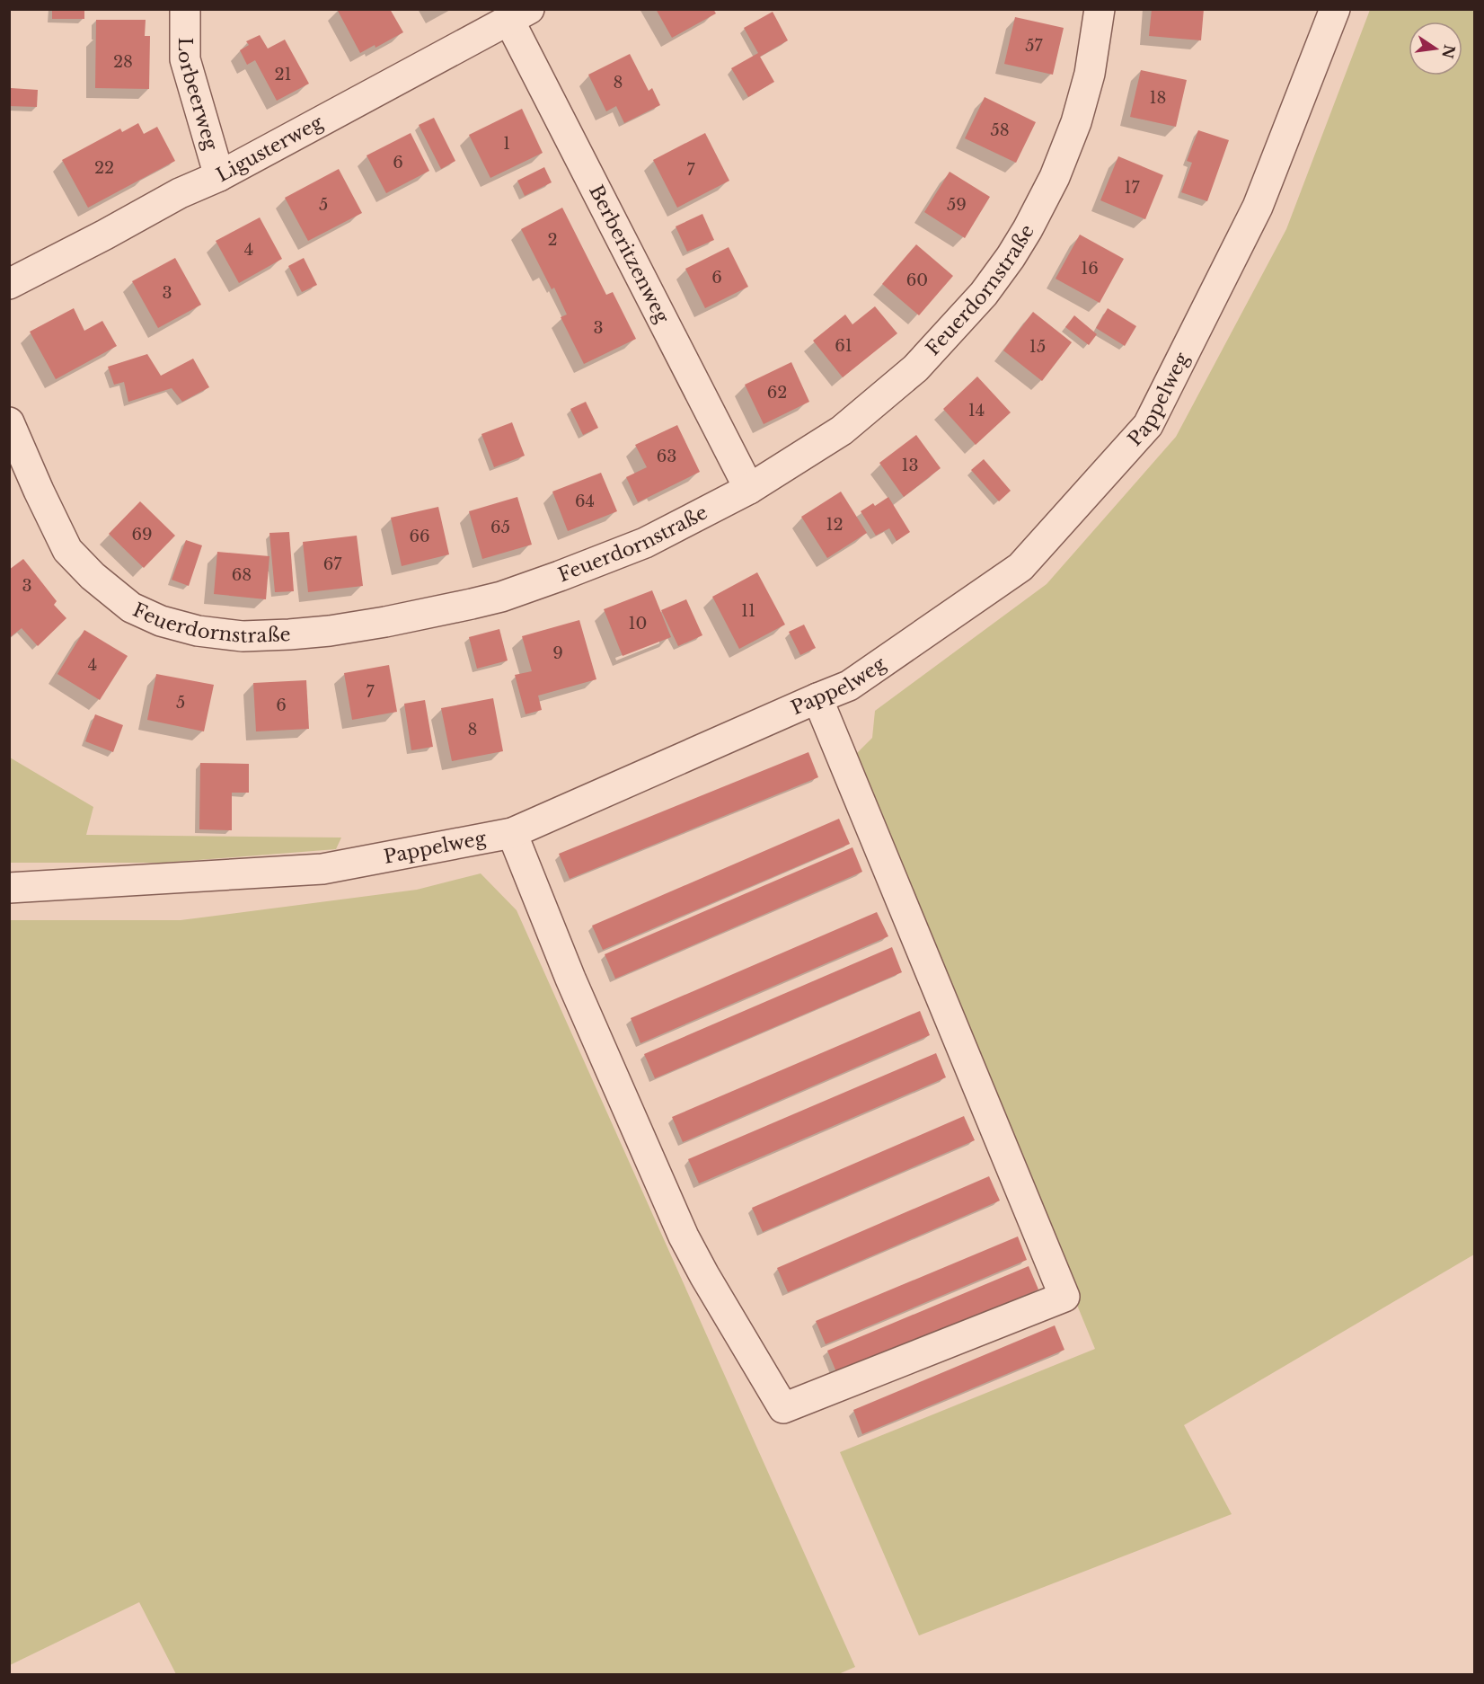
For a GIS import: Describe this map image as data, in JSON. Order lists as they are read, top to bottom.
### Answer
{
  "streets": {
    "street": [
      "Lorbeerweg",
      "Ligusterweg",
      "Berberitzenweg",
      "Feuerdornstraße",
      "Pappelweg"
    ]
  },
  "crossings": [
    ["Lorbeerweg", "Ligusterweg"],
    ["Ligusterweg", "Berberitzenweg"],
    ["Berberitzenweg", "Feuerdornstraße"]
  ],
  "house_numbers": [
    "57",
    "28",
    "21",
    "8",
    "18",
    "58",
    "1",
    "6",
    "22",
    "7",
    "17",
    "5",
    "59",
    "2",
    "4",
    "16",
    "6",
    "60",
    "3",
    "3",
    "61",
    "15",
    "62",
    "14",
    "63",
    "13",
    "64",
    "12",
    "65",
    "69",
    "66",
    "67",
    "68",
    "3",
    "11",
    "10",
    "9",
    "4",
    "7",
    "5",
    "6",
    "8"
  ],
  "north": "right"
}
